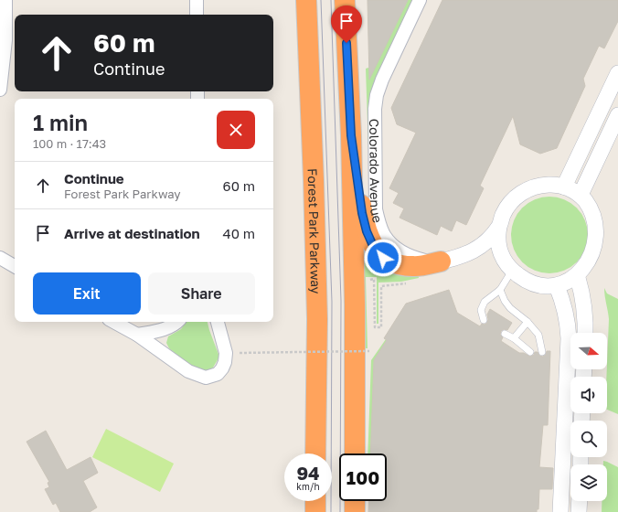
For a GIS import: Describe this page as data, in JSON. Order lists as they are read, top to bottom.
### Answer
{
  "streets": {
    "highway": ["Forest Park Parkway"],
    "street": ["Colorado Avenue"]
  },
  "north": "right",
  "page": {
    "turn": ["60 m", "Continue"],
    "heading": ["1 min", "100 m · 17:43"],
    "list": [
      {
        "name": "Continue",
        "note": "Forest Park Parkway",
        "value": "60 m"
      },
      {
        "name": "Arrive at destination",
        "value": "40 m"
      }
    ],
    "buttons": ["Exit", "Share"],
    "speed": "94 km/h",
    "limit": "100"
  }
}
